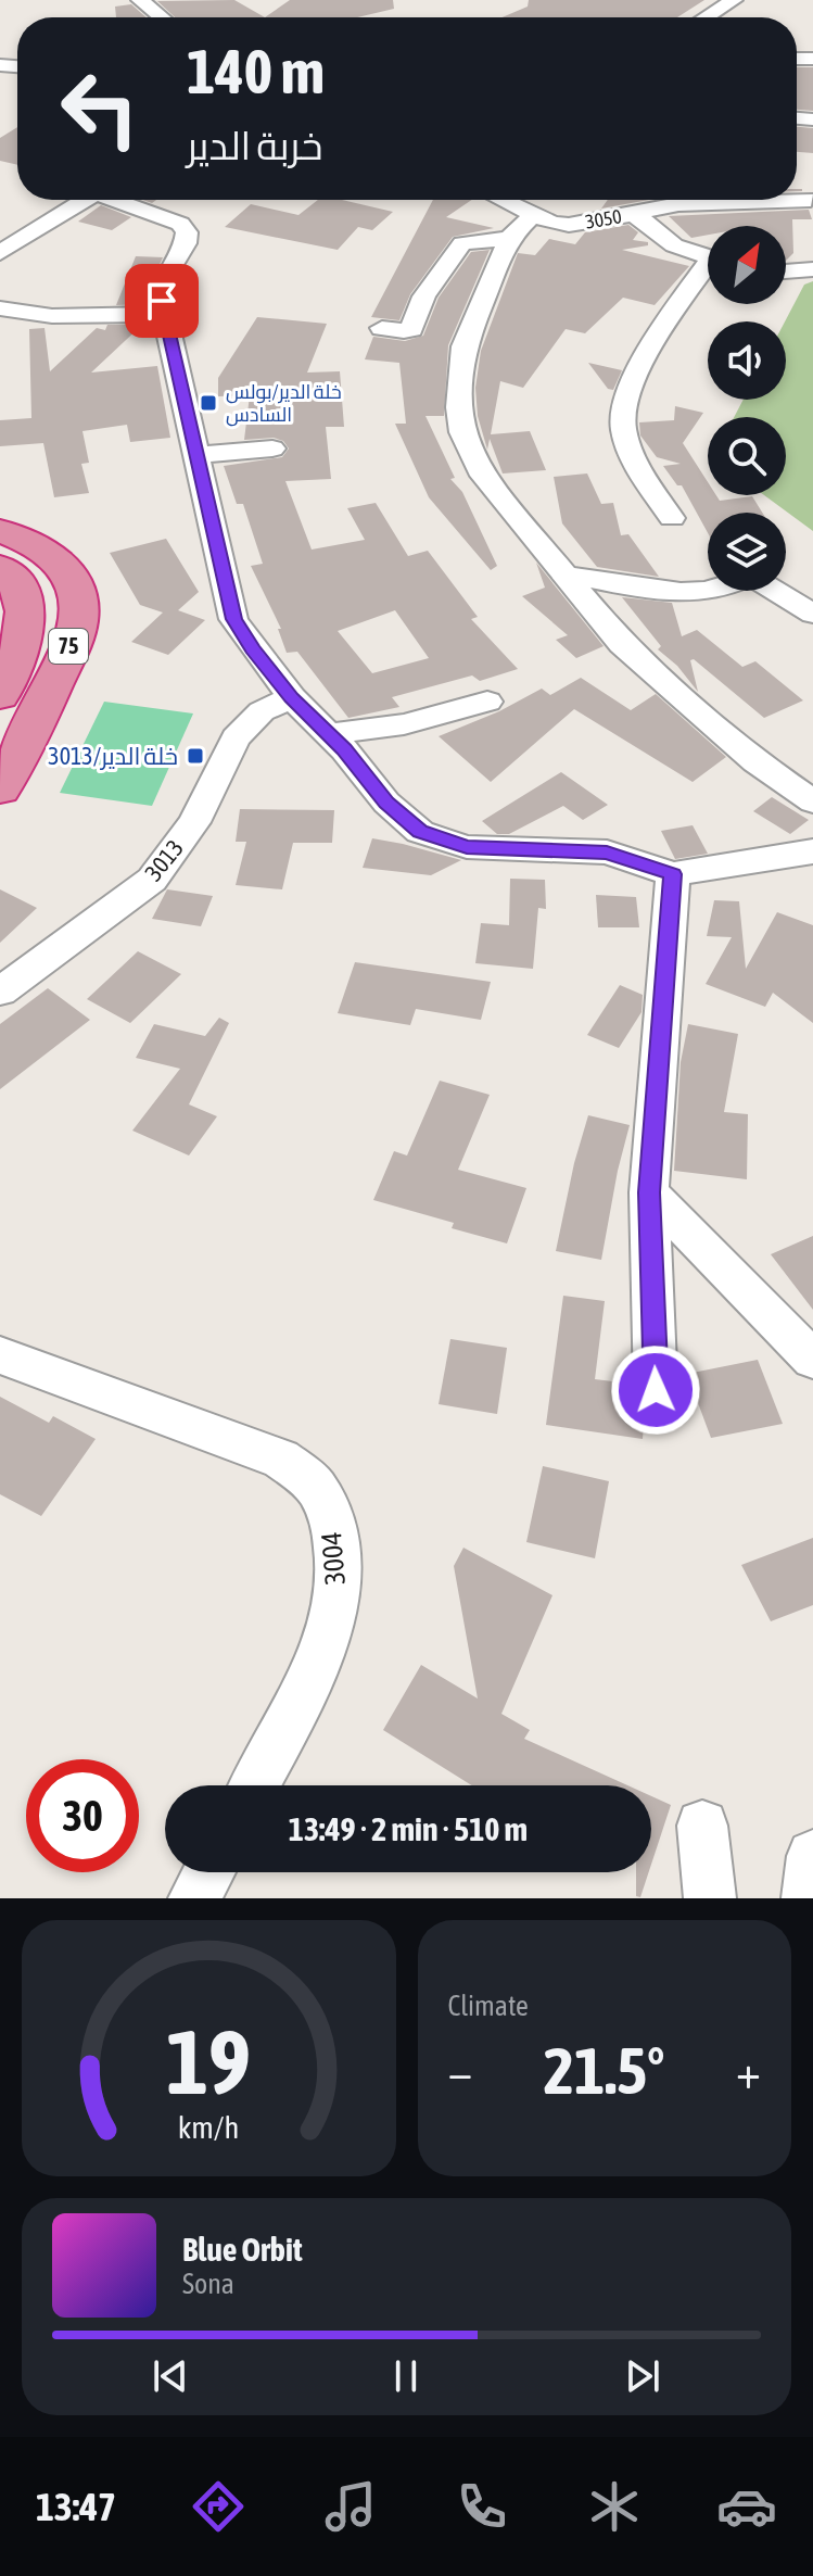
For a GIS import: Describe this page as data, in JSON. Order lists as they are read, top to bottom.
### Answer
{
  "streets": {
    "highway": ["75"],
    "street": ["3050", "3013", "3004"]
  },
  "places": {
    "transit": ["خلة الدير/بولس السادس", "3013/خلة الدير"]
  },
  "north": "top right",
  "page": {
    "turn": ["140 m", "خربة الدير"],
    "limit": "30",
    "trip": "13:49 · 2 min · 510 m",
    "tile": "Climate",
    "heat": ["−", "21.5°", "+"],
    "song": ["Blue Orbit", "Sona"],
    "tabs": "13:47",
    "gauge": ["19", "km/h"]
  }
}
